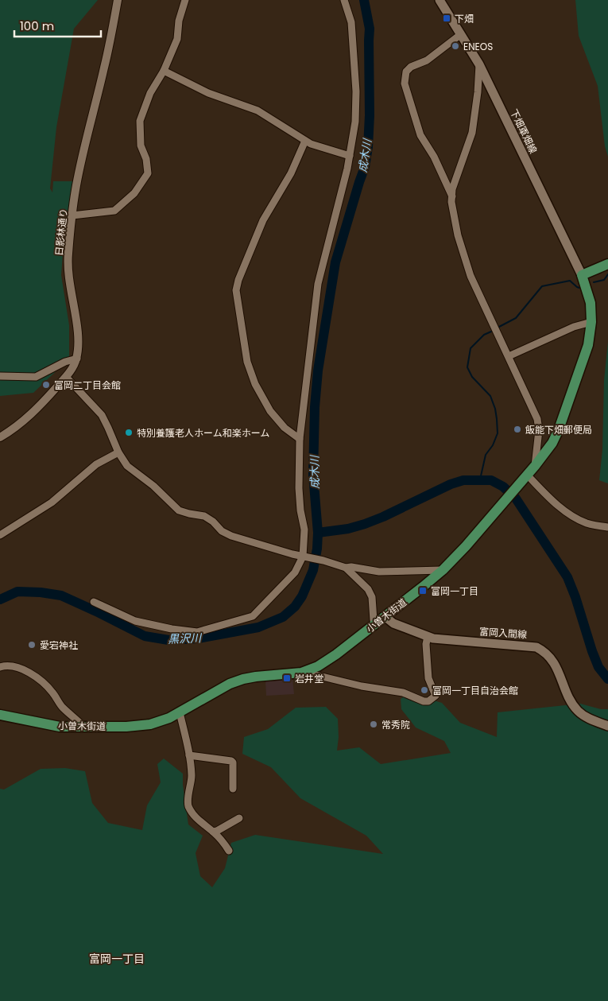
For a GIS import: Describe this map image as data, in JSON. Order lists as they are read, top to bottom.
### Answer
{
  "streets": {
    "main road": ["下畑軍畑線", "小曽木街道", "富岡入間線"],
    "street": ["日影林通り"]
  },
  "crossings": [
    ["下畑軍畑線", "小曽木街道"],
    ["小曽木街道", "富岡入間線"]
  ],
  "districts": ["富岡一丁目"],
  "water": ["成木川", "黒沢川"],
  "places": {
    "transit": ["下畑", "富岡一丁目", "岩井堂"],
    "other": [
      "ENEOS",
      "富岡二丁目会館",
      "飯能下畑郵便局",
      "特別養護老人ホーム和楽ホーム",
      "愛宕神社",
      "富岡一丁目自治会館",
      "常秀院"
    ]
  },
  "scale_bar": "100 m"
}
